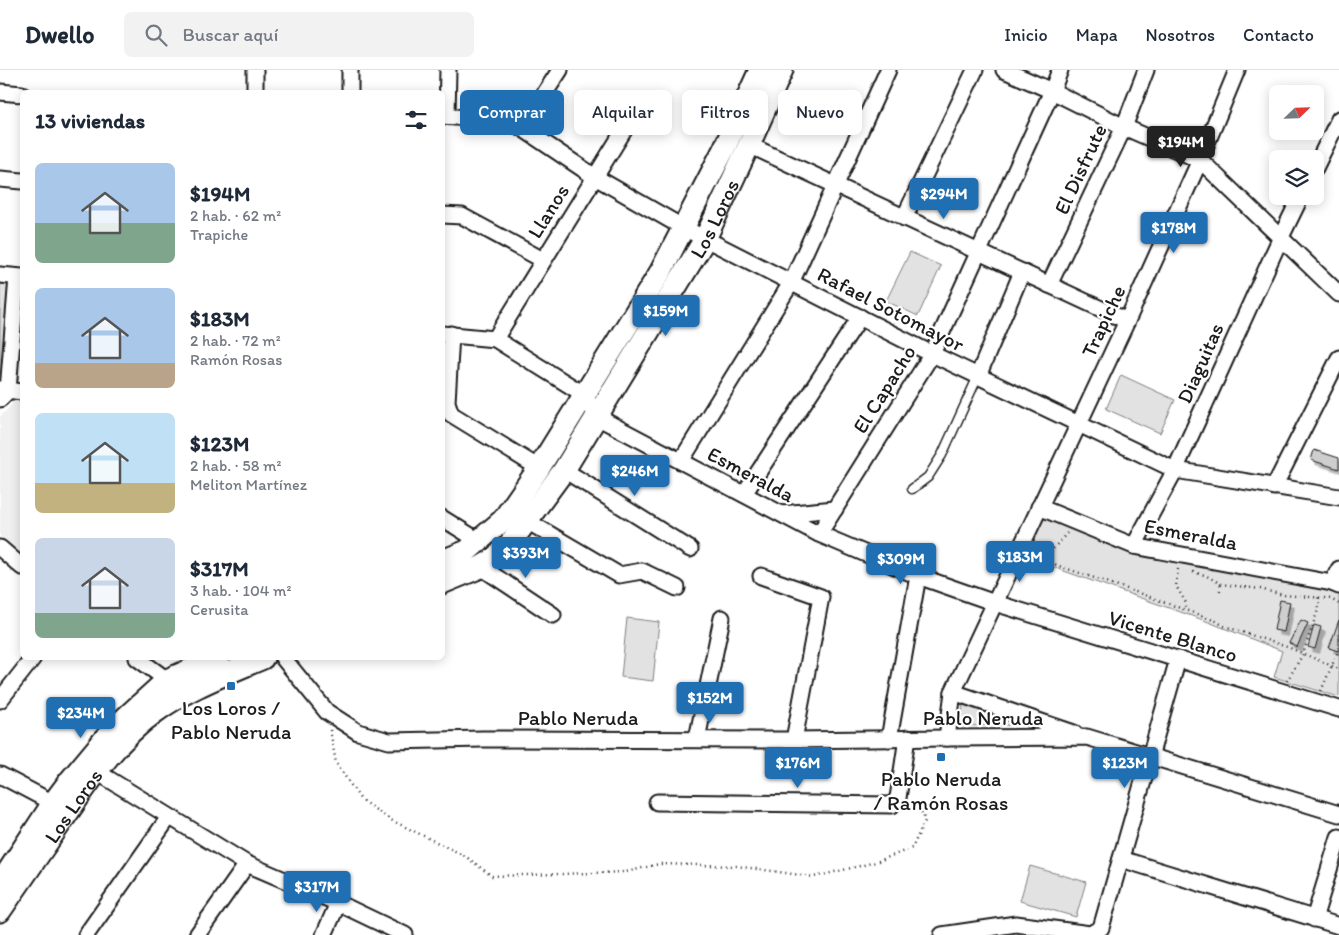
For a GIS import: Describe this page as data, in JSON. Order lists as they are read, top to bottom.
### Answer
{
  "streets": {
    "main road": ["Los Loros"],
    "street": [
      "El Disfrute",
      "Llanos",
      "Rafael Sotomayor",
      "Trapiche",
      "Diaguitas",
      "El Capacho",
      "Esmeralda",
      "Vicente Blanco",
      "Pablo Neruda"
    ]
  },
  "crossings": [
    ["Llanos", "Rafael Sotomayor"],
    ["Los Loros", "Rafael Sotomayor"],
    ["Los Loros", "Esmeralda"],
    ["Rafael Sotomayor", "Trapiche"],
    ["Rafael Sotomayor", "Diaguitas"],
    ["Rafael Sotomayor", "El Capacho"],
    ["Trapiche", "Esmeralda"],
    ["Trapiche", "Vicente Blanco"],
    ["Trapiche", "Pablo Neruda"],
    ["Diaguitas", "Esmeralda"],
    ["El Capacho", "Esmeralda"],
    ["Esmeralda", "Vicente Blanco"]
  ],
  "places": {
    "transit": ["Los Loros / Pablo Neruda", "Pablo Neruda / Ramón Rosas"]
  },
  "north": "top right",
  "page": {
    "header": "Dwello",
    "search": "Buscar aquí",
    "nav": [
      "Inicio",
      "Mapa",
      "Nosotros",
      "Contacto"
    ],
    "chip": [
      "Comprar",
      "Alquilar",
      "Filtros",
      "Nuevo"
    ],
    "heading": "13 viviendas",
    "price": [
      "$194M",
      "$294M",
      "$178M",
      "$159M",
      "$246M",
      "$393M",
      "$183M",
      "$309M",
      "$152M",
      "$234M",
      "$176M",
      "$123M",
      "$317M"
    ],
    "list": [
      {
        "name": "$194M",
        "note": "2 hab. · 62 m² · Trapiche"
      },
      {
        "name": "$183M",
        "note": "2 hab. · 72 m² · Ramón Rosas"
      },
      {
        "name": "$123M",
        "note": "2 hab. · 58 m² · Meliton Martínez"
      },
      {
        "name": "$317M",
        "note": "3 hab. · 104 m² · Cerusita"
      }
    ]
  }
}
